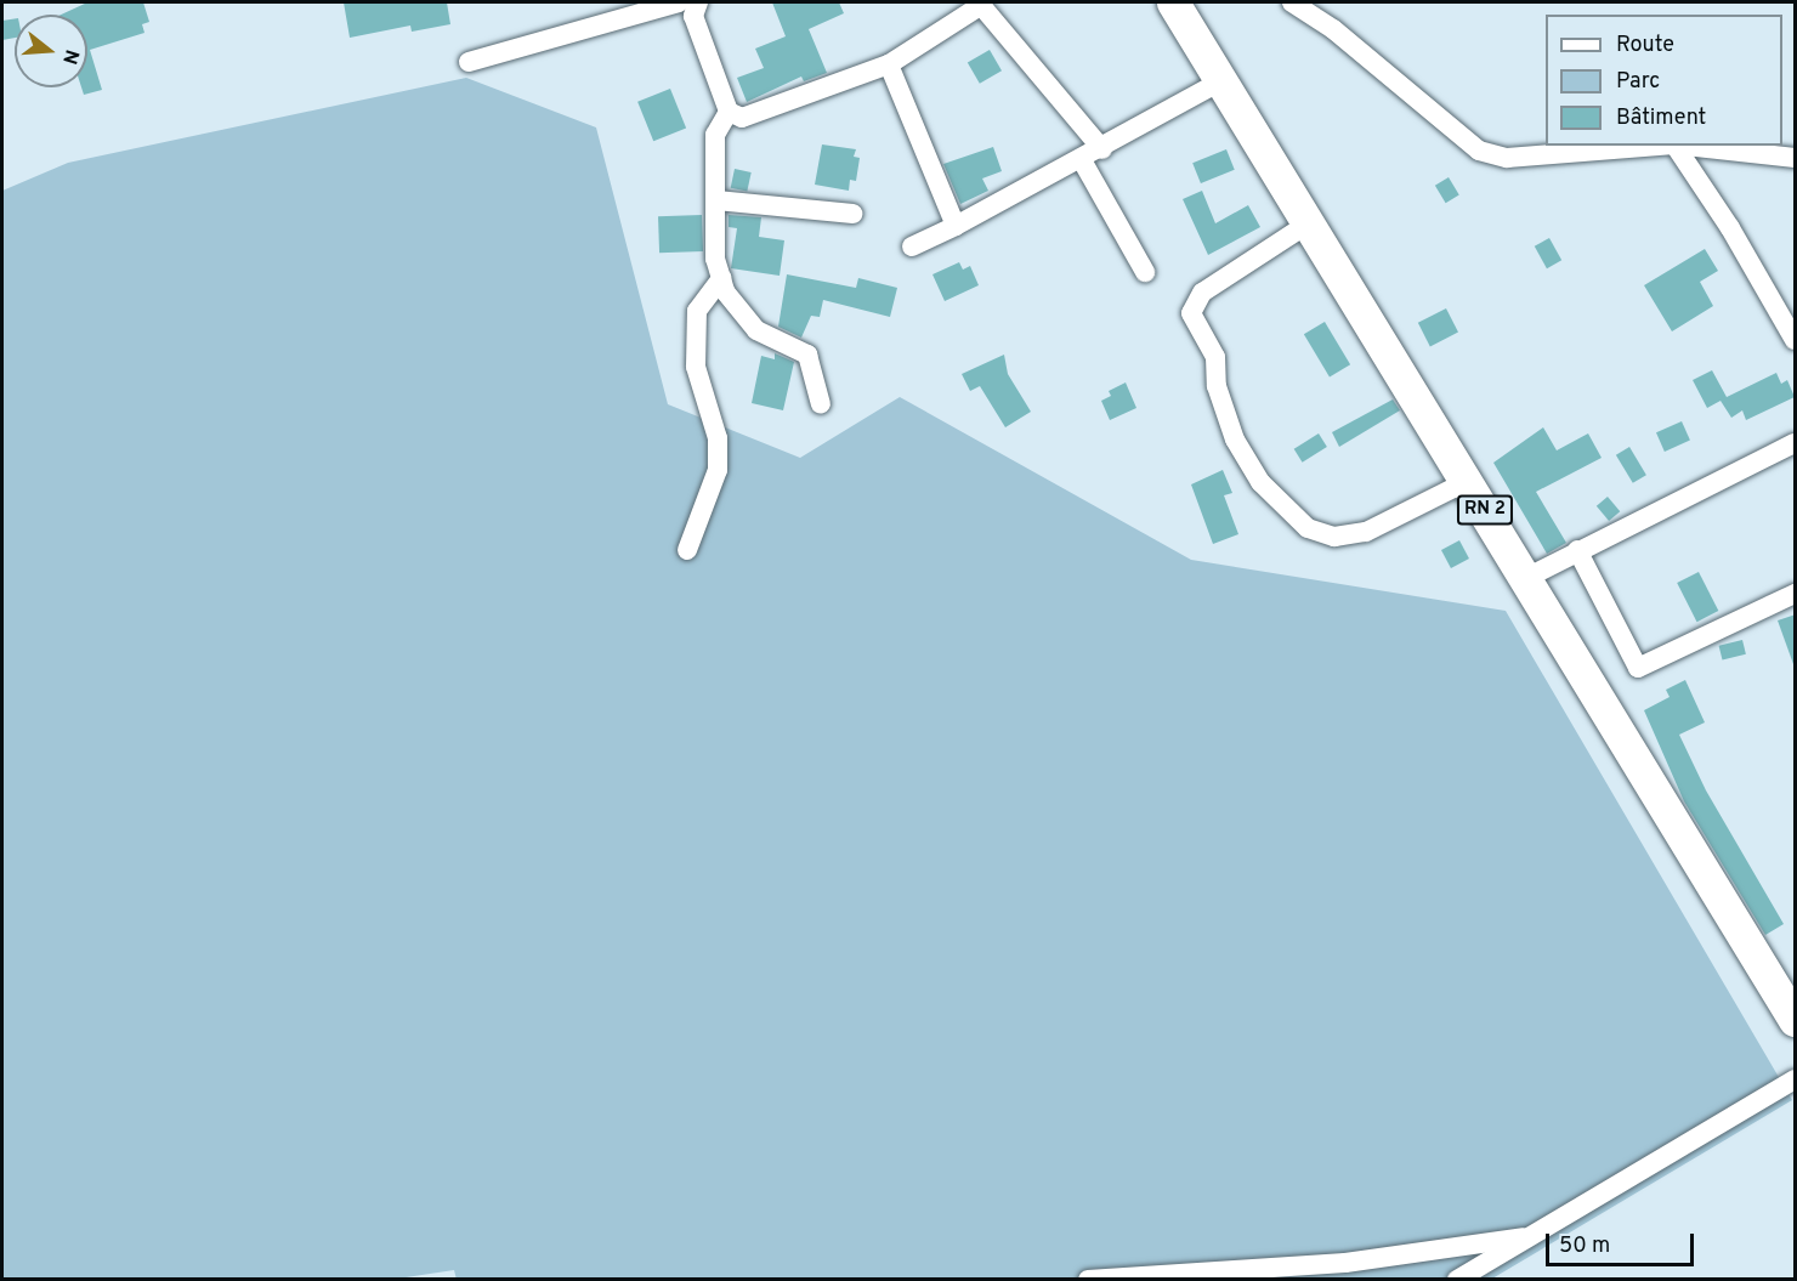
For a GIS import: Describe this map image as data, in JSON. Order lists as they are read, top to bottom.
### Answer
{
  "streets": {
    "highway": ["RN 2"]
  },
  "legend": ["Route", "Parc", "Bâtiment"],
  "scale_bar": "50 m",
  "north": "right"
}
